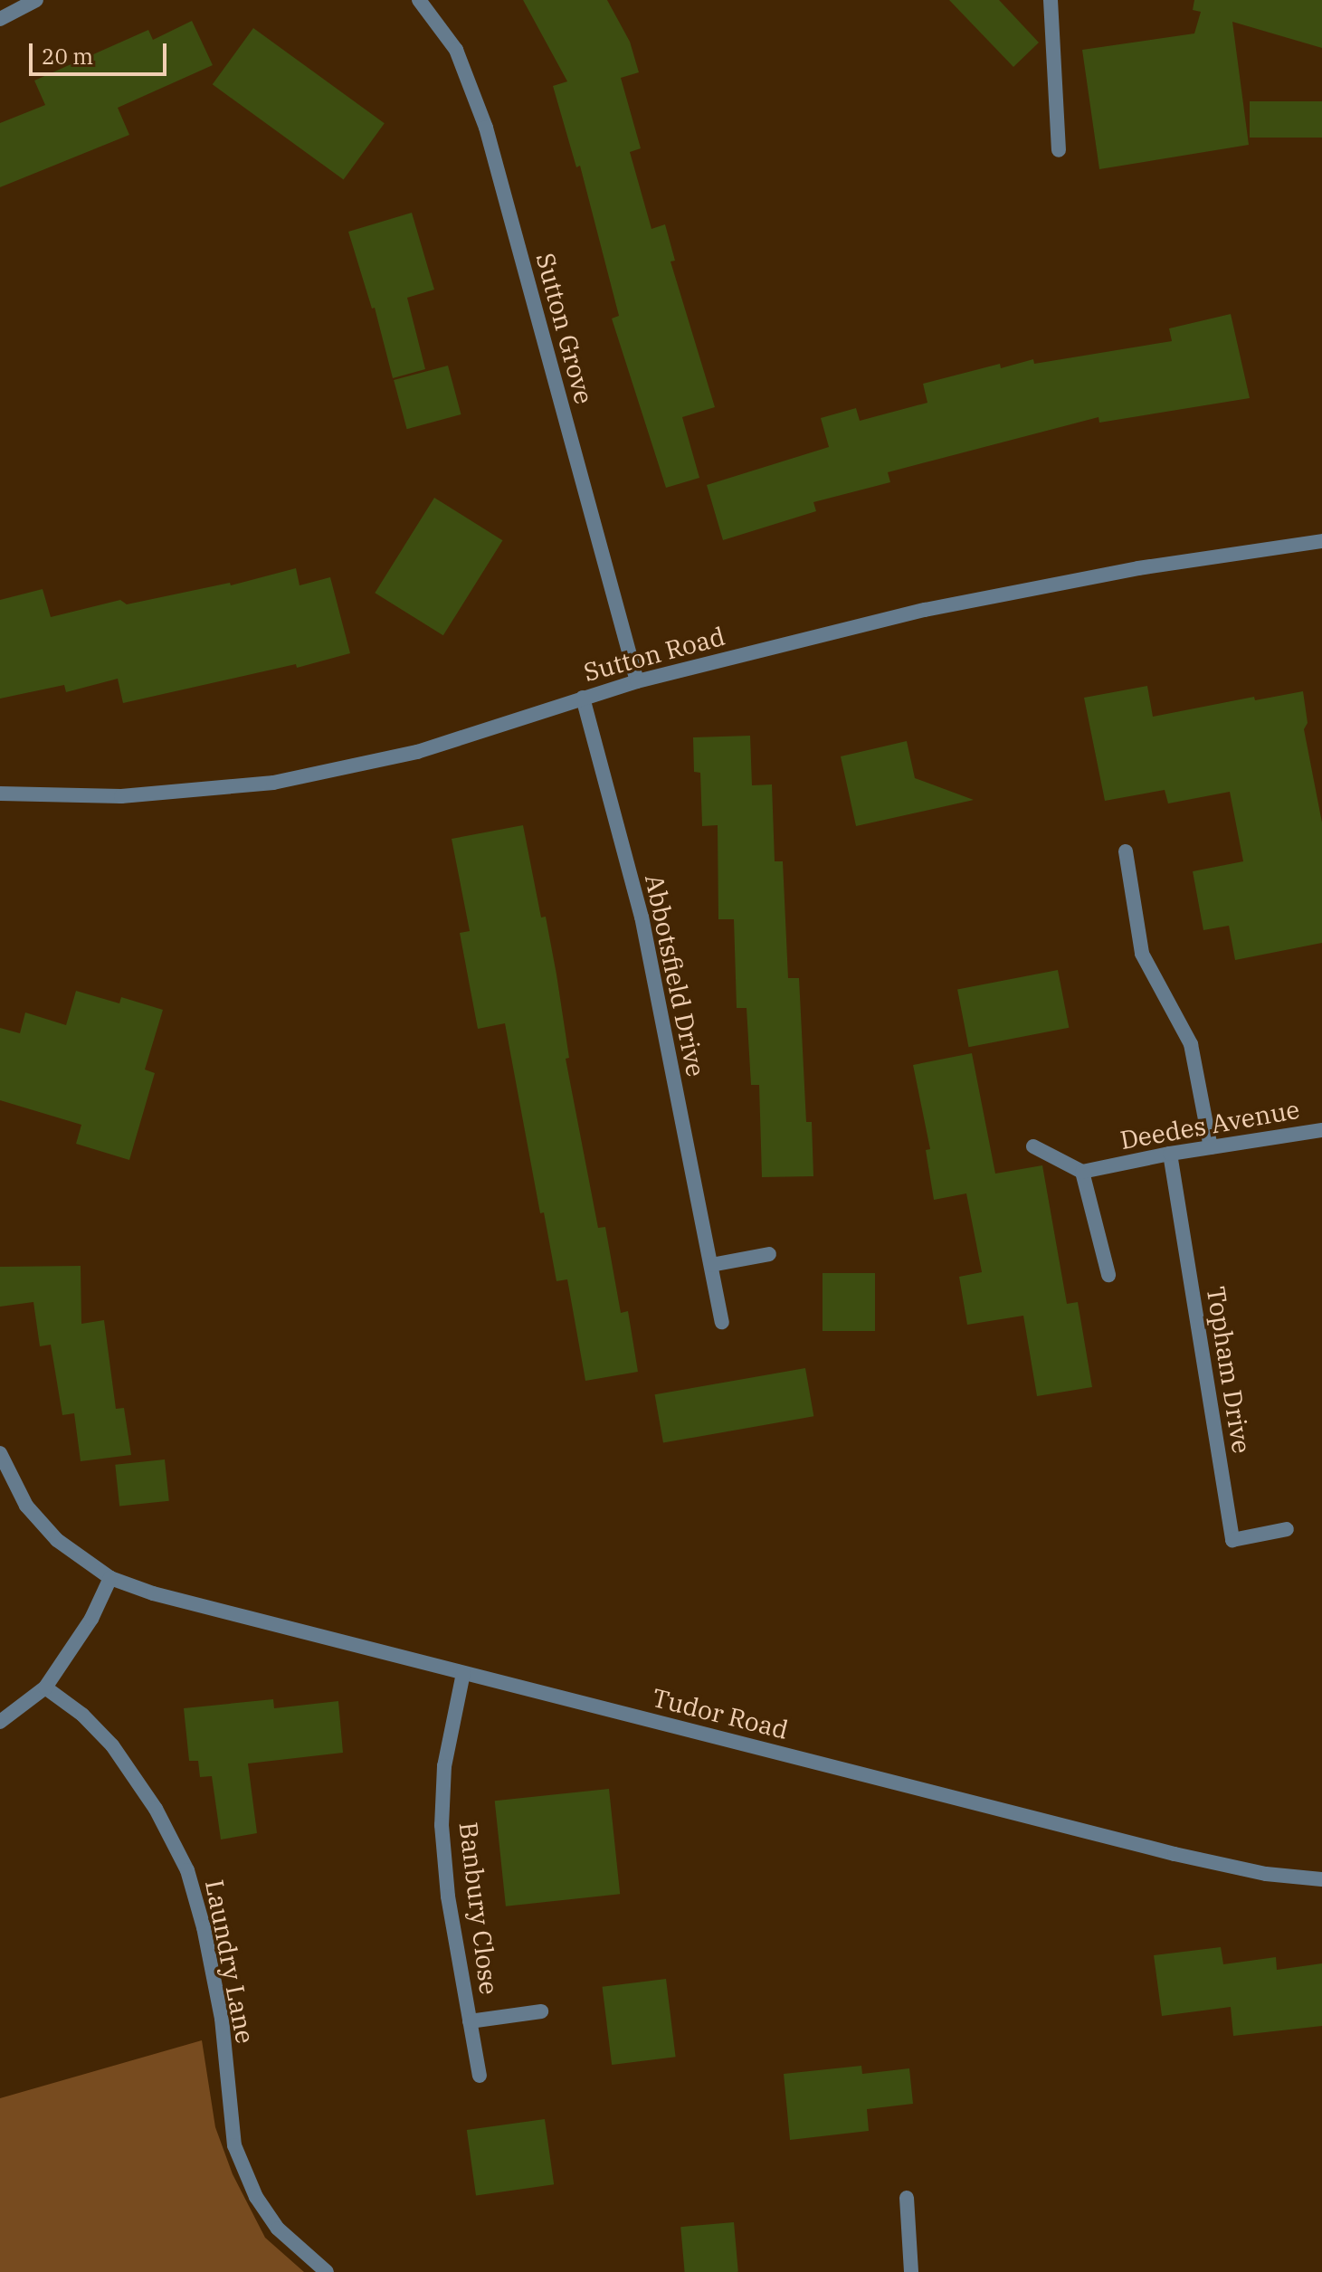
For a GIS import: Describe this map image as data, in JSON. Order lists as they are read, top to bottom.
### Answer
{
  "streets": {
    "street": [
      "Sutton Grove",
      "Sutton Road",
      "Abbotsfield Drive",
      "Deedes Avenue",
      "Topham Drive",
      "Tudor Road",
      "Banbury Close",
      "Laundry Lane"
    ]
  },
  "crossings": [
    ["Sutton Grove", "Sutton Road"],
    ["Sutton Road", "Abbotsfield Drive"],
    ["Deedes Avenue", "Topham Drive"],
    ["Tudor Road", "Banbury Close"]
  ],
  "scale_bar": "20 m"
}
